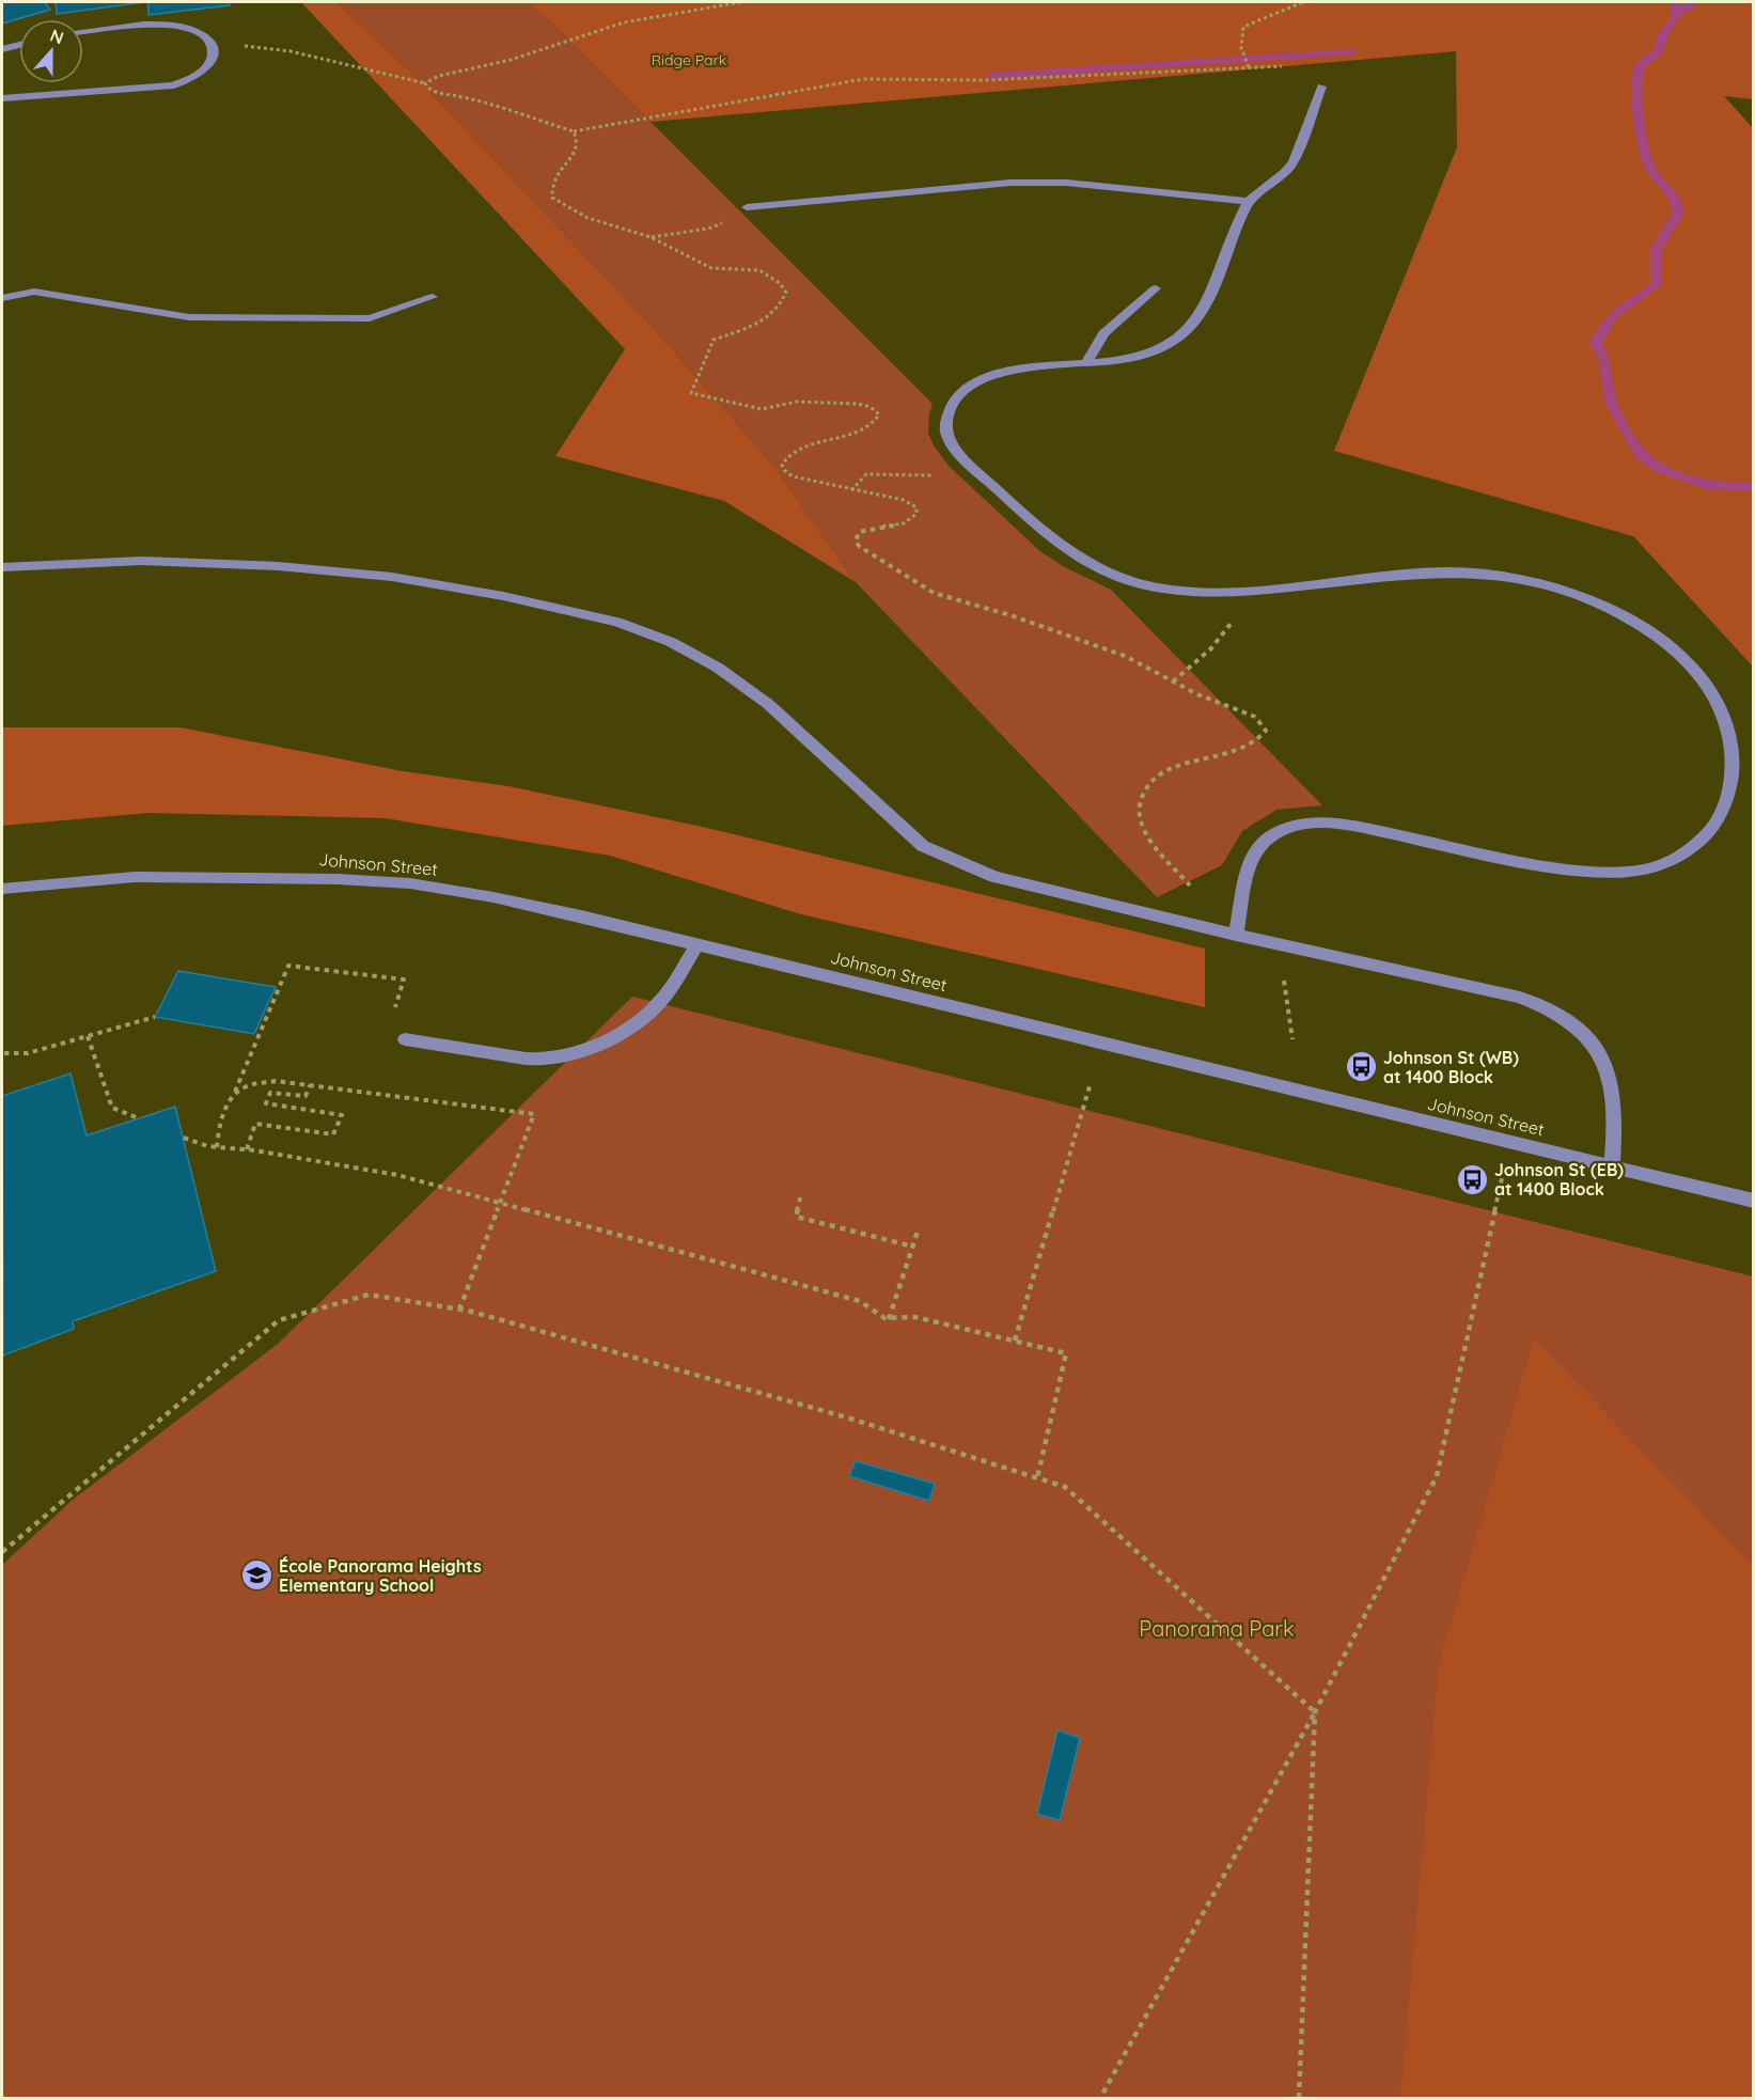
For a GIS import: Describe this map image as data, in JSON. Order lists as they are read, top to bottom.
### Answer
{
  "streets": {
    "street": ["Johnson Street"]
  },
  "parks": ["Ridge Park", "Panorama Park"],
  "places": {
    "bus stop": ["Johnson St (WB) at 1400 Block", "Johnson St (EB) at 1400 Block"],
    "school or university": ["École Panorama Heights Elementary School"]
  },
  "north": "top"
}
